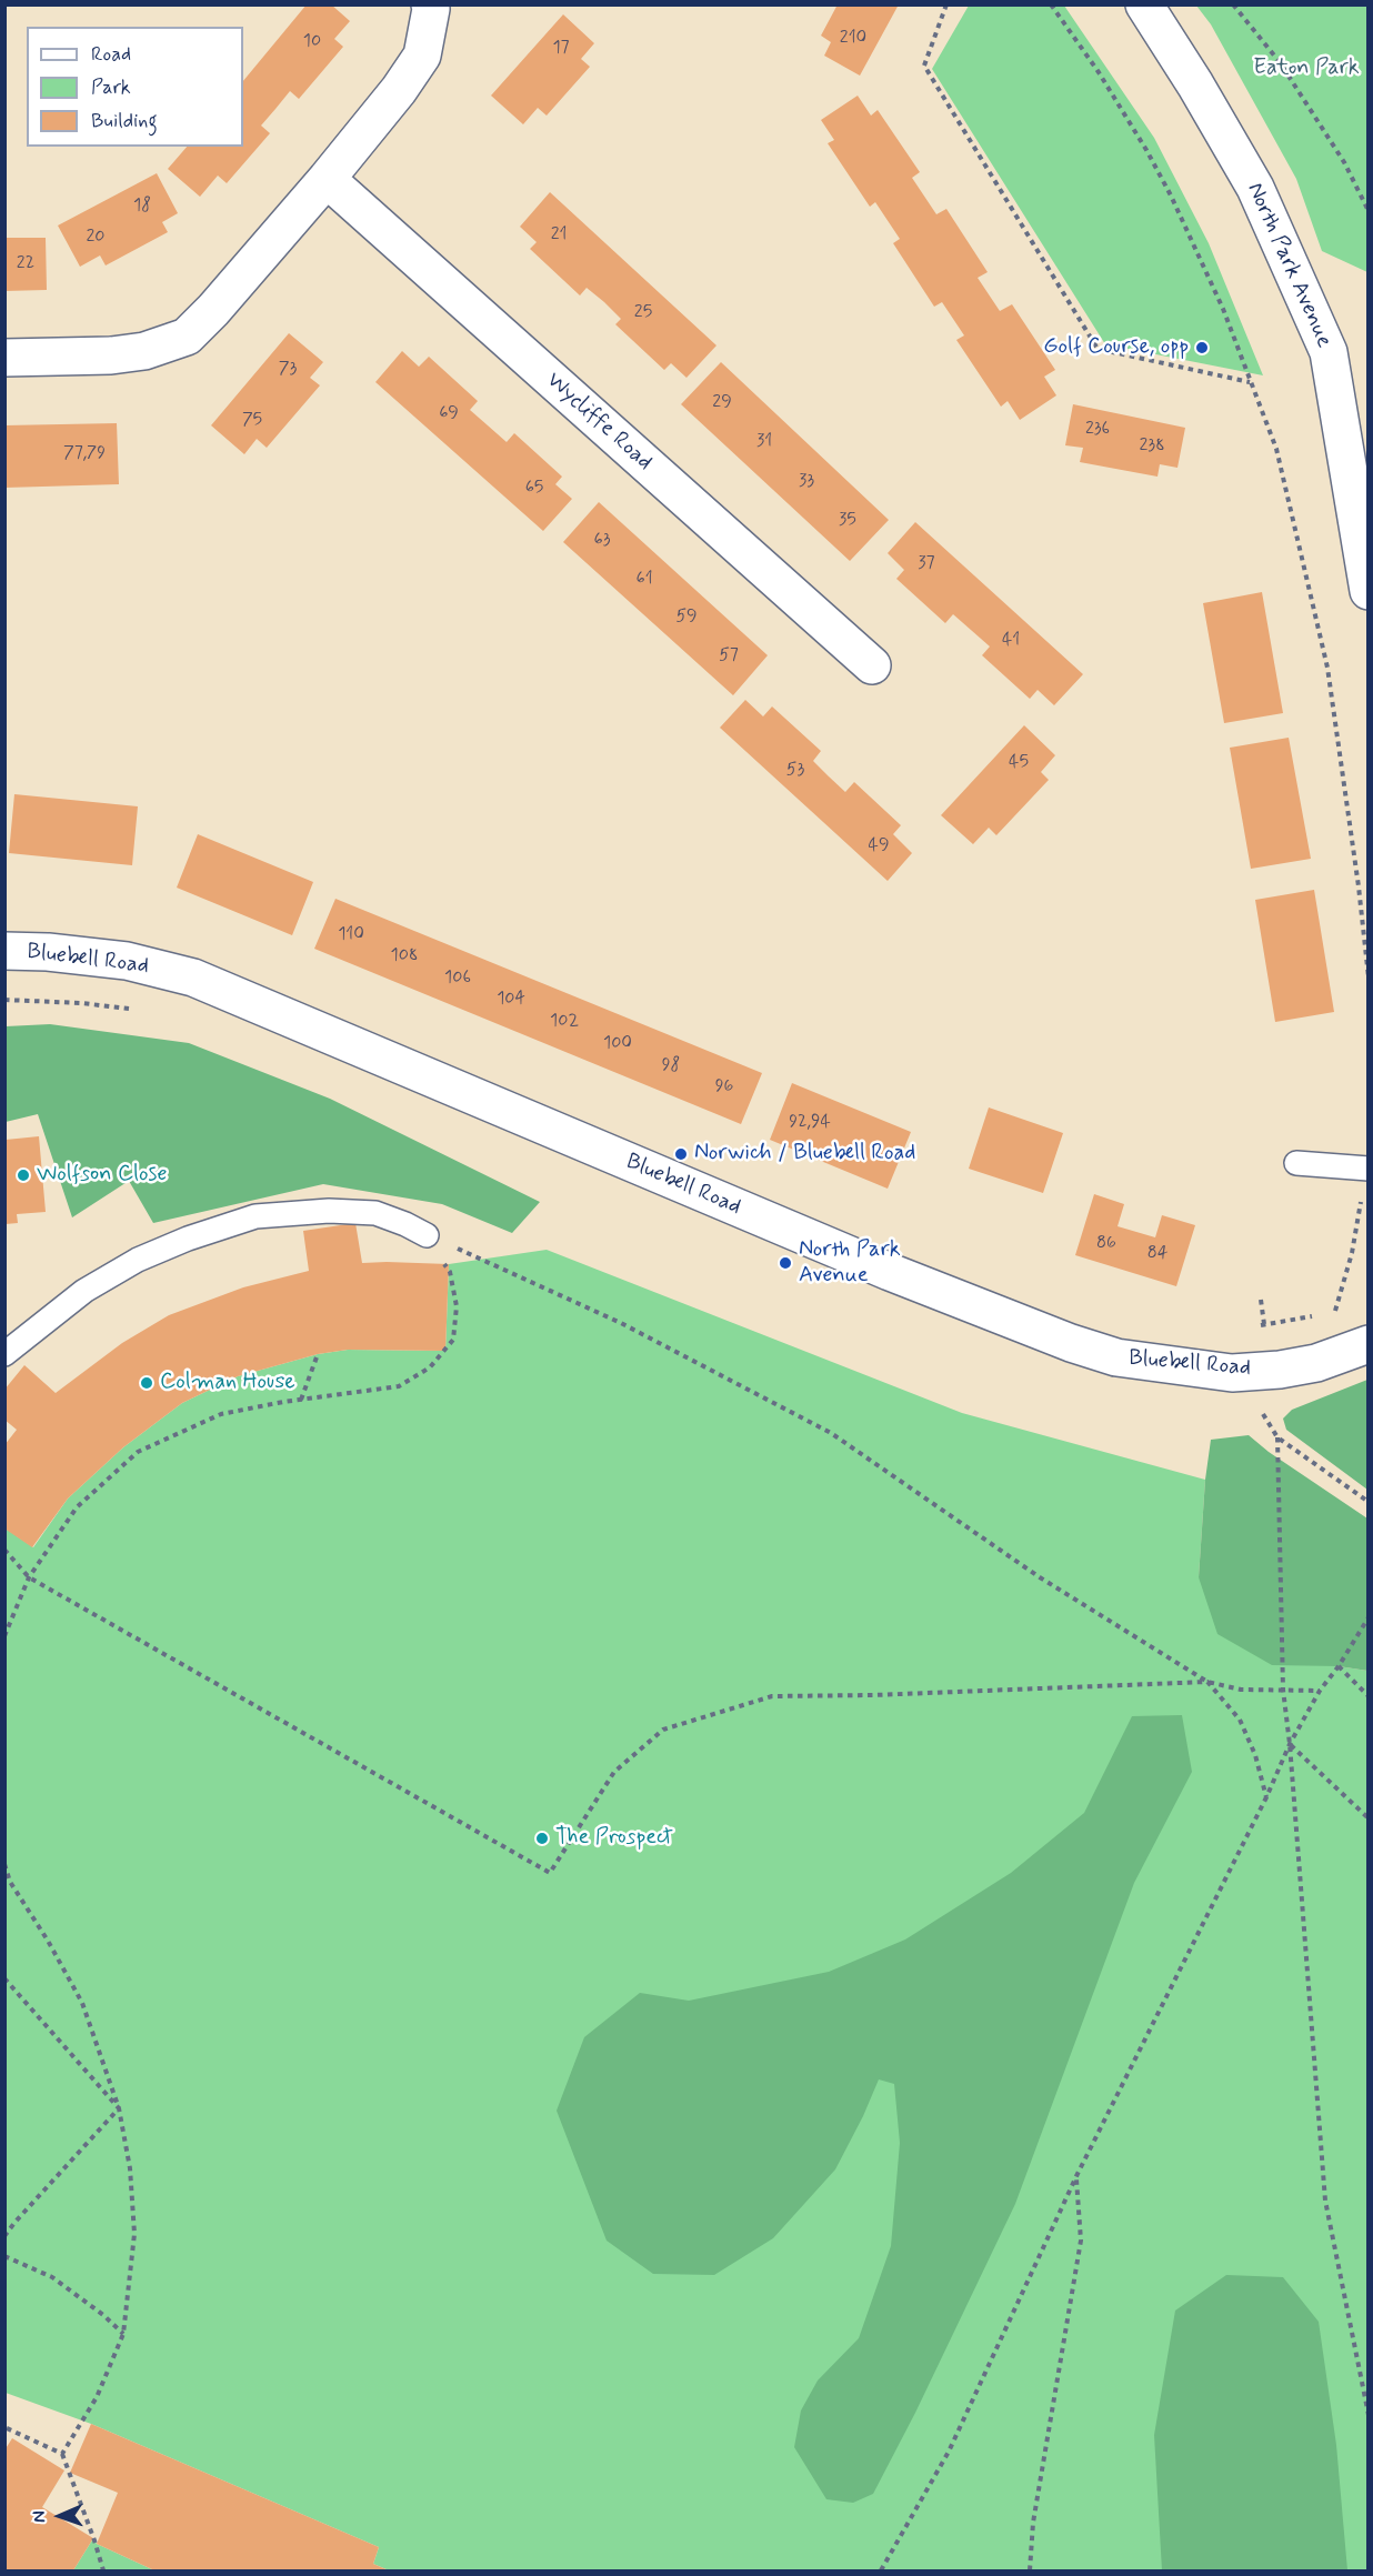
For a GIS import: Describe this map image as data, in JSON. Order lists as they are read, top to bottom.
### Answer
{
  "streets": {
    "street": ["North Park Avenue", "Wycliffe Road", "Bluebell Road"]
  },
  "parks": ["Eaton Park"],
  "places": [
    "Golf Course, opp",
    "Norwich / Bluebell Road",
    "Wolfson Close",
    "North Park Avenue",
    "Colman House",
    "The Prospect"
  ],
  "house_numbers": [
    "210",
    "10",
    "17",
    "18",
    "21",
    "20",
    "22",
    "25",
    "73",
    "29",
    "69",
    "75",
    "236",
    "31",
    "238",
    "77,79",
    "33",
    "65",
    "35",
    "63",
    "37",
    "61",
    "59",
    "41",
    "57",
    "45",
    "53",
    "49",
    "110",
    "108",
    "106",
    "104",
    "102",
    "100",
    "98",
    "96",
    "92,94",
    "86",
    "84"
  ],
  "legend": ["Road", "Park", "Building"],
  "north": "left"
}
